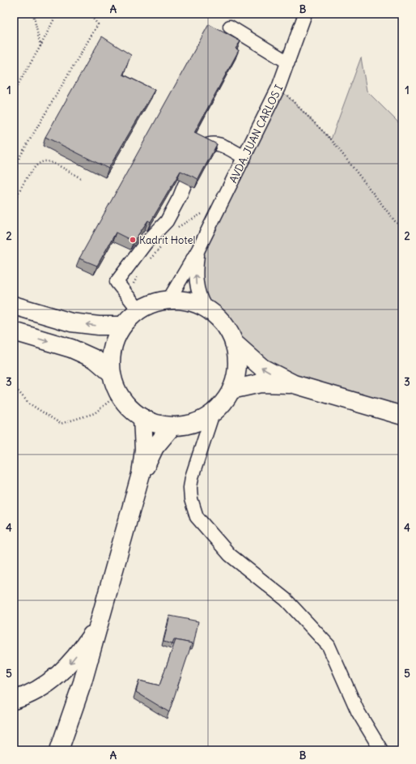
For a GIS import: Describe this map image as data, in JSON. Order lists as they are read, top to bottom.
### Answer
{
  "streets": {
    "street": ["AVDA. JUAN CARLOS I"]
  },
  "places": ["Kadrit Hotel"],
  "grid": {
    "columns": ["A", "B"],
    "rows": [
      "1",
      "2",
      "3",
      "4",
      "5"
    ]
  }
}
